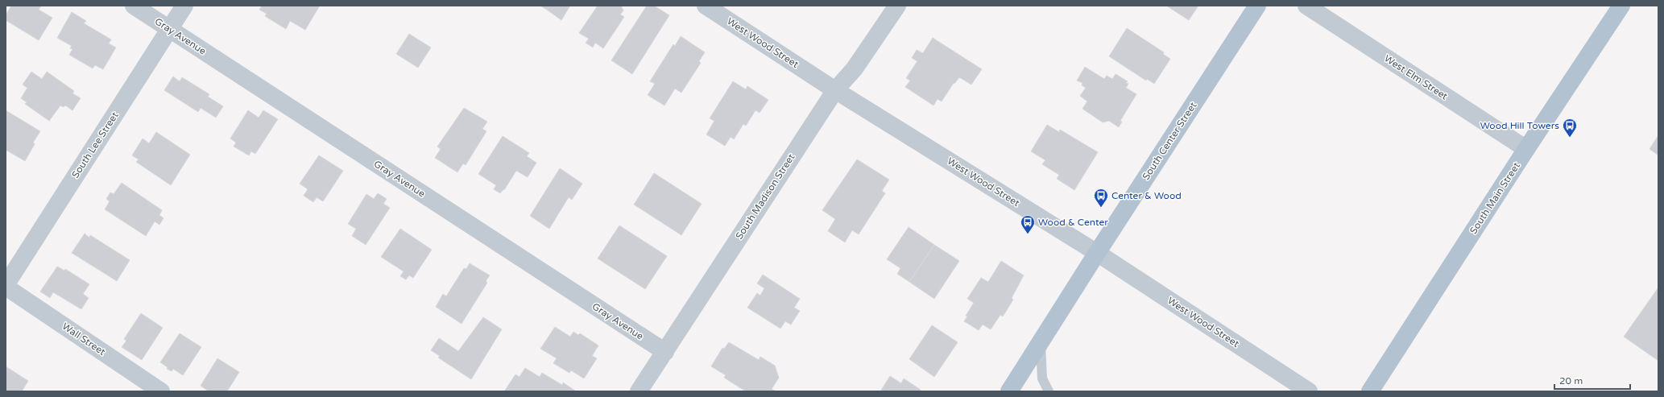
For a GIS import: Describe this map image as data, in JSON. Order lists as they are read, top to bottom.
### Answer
{
  "streets": {
    "main road": ["South Center Street", "South Main Street"],
    "street": [
      "Gray Avenue",
      "West Wood Street",
      "West Elm Street",
      "South Lee Street",
      "South Madison Street",
      "Wall Street"
    ]
  },
  "crossings": [
    ["Gray Avenue", "South Lee Street"],
    ["Gray Avenue", "South Madison Street"],
    ["West Wood Street", "South Center Street"],
    ["West Wood Street", "South Madison Street"],
    ["West Elm Street", "South Main Street"],
    ["South Lee Street", "Wall Street"]
  ],
  "places": {
    "bus stop": ["Wood Hill Towers", "Center & Wood", "Wood & Center"]
  },
  "scale_bar": "20 m"
}
